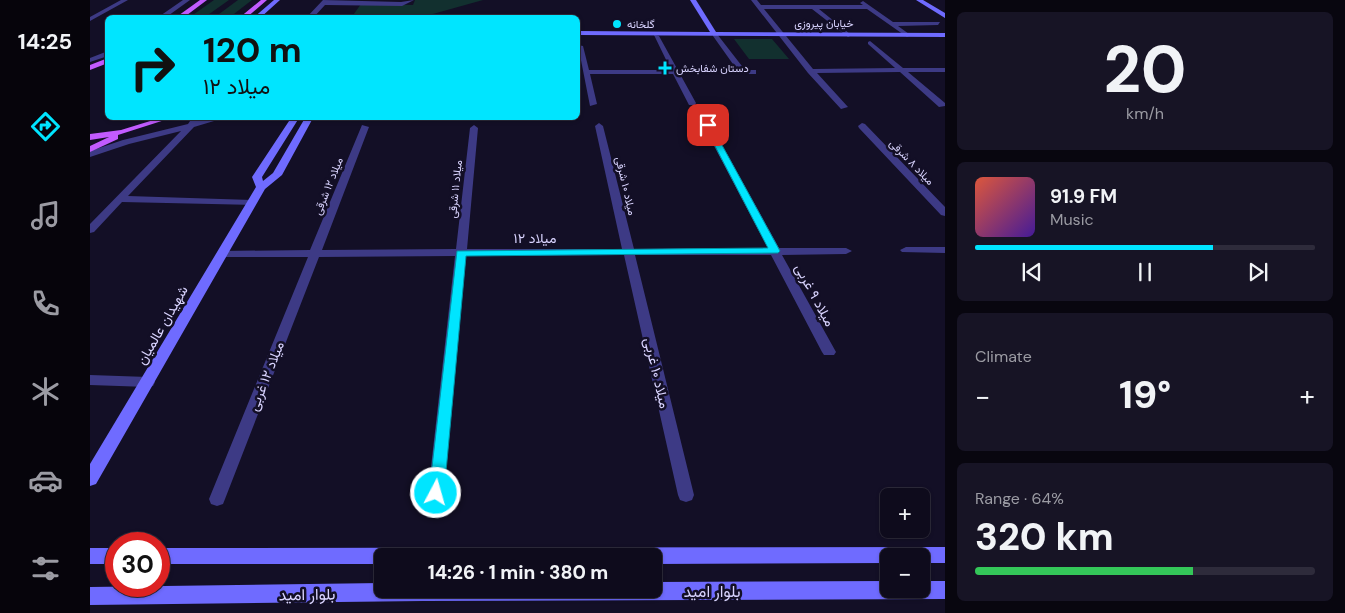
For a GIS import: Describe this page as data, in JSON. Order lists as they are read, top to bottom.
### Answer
{
  "streets": {
    "street": [
      "خیابان پیروزی",
      "میلاد ۸ شرقی",
      "میلاد ۱۲ شرقی",
      "میلاد ۱۰ شرقی",
      "میلاد ۱۱ شرقی",
      "میلاد ۱۲",
      "میلاد ۹ غربی",
      "شهیدان عالمیان",
      "میلاد ۱۰ غربی",
      "میلاد ۱۲ غربی",
      "بلوار امید"
    ]
  },
  "crossings": [
    ["میلاد ۱۲ شرقی", "میلاد ۱۲"],
    ["میلاد ۱۲ شرقی", "میلاد ۱۲ غربی"],
    ["میلاد ۱۰ شرقی", "میلاد ۱۲"],
    ["میلاد ۱۰ شرقی", "میلاد ۱۰ غربی"],
    ["میلاد ۱۱ شرقی", "میلاد ۱۲"],
    ["میلاد ۱۲", "میلاد ۹ غربی"],
    ["میلاد ۱۲", "شهیدان عالمیان"],
    ["میلاد ۱۲", "میلاد ۱۰ غربی"],
    ["میلاد ۱۲", "میلاد ۱۲ غربی"]
  ],
  "places": {
    "other": ["گلخانه"],
    "health": ["دستان شفابخش"]
  },
  "page": {
    "tabs": "14:25",
    "tile": [
      ["20", "km/h"],
      "Climate",
      ["Range · 64%", "320 km"]
    ],
    "turn": ["120 m", "میلاد ۱۲"],
    "song": ["91.9 FM", "Music"],
    "heat": ["−", "19°", "+"],
    "map_buttons": ["+", "−"],
    "limit": "30",
    "trip": "14:26 · 1 min · 380 m"
  }
}
